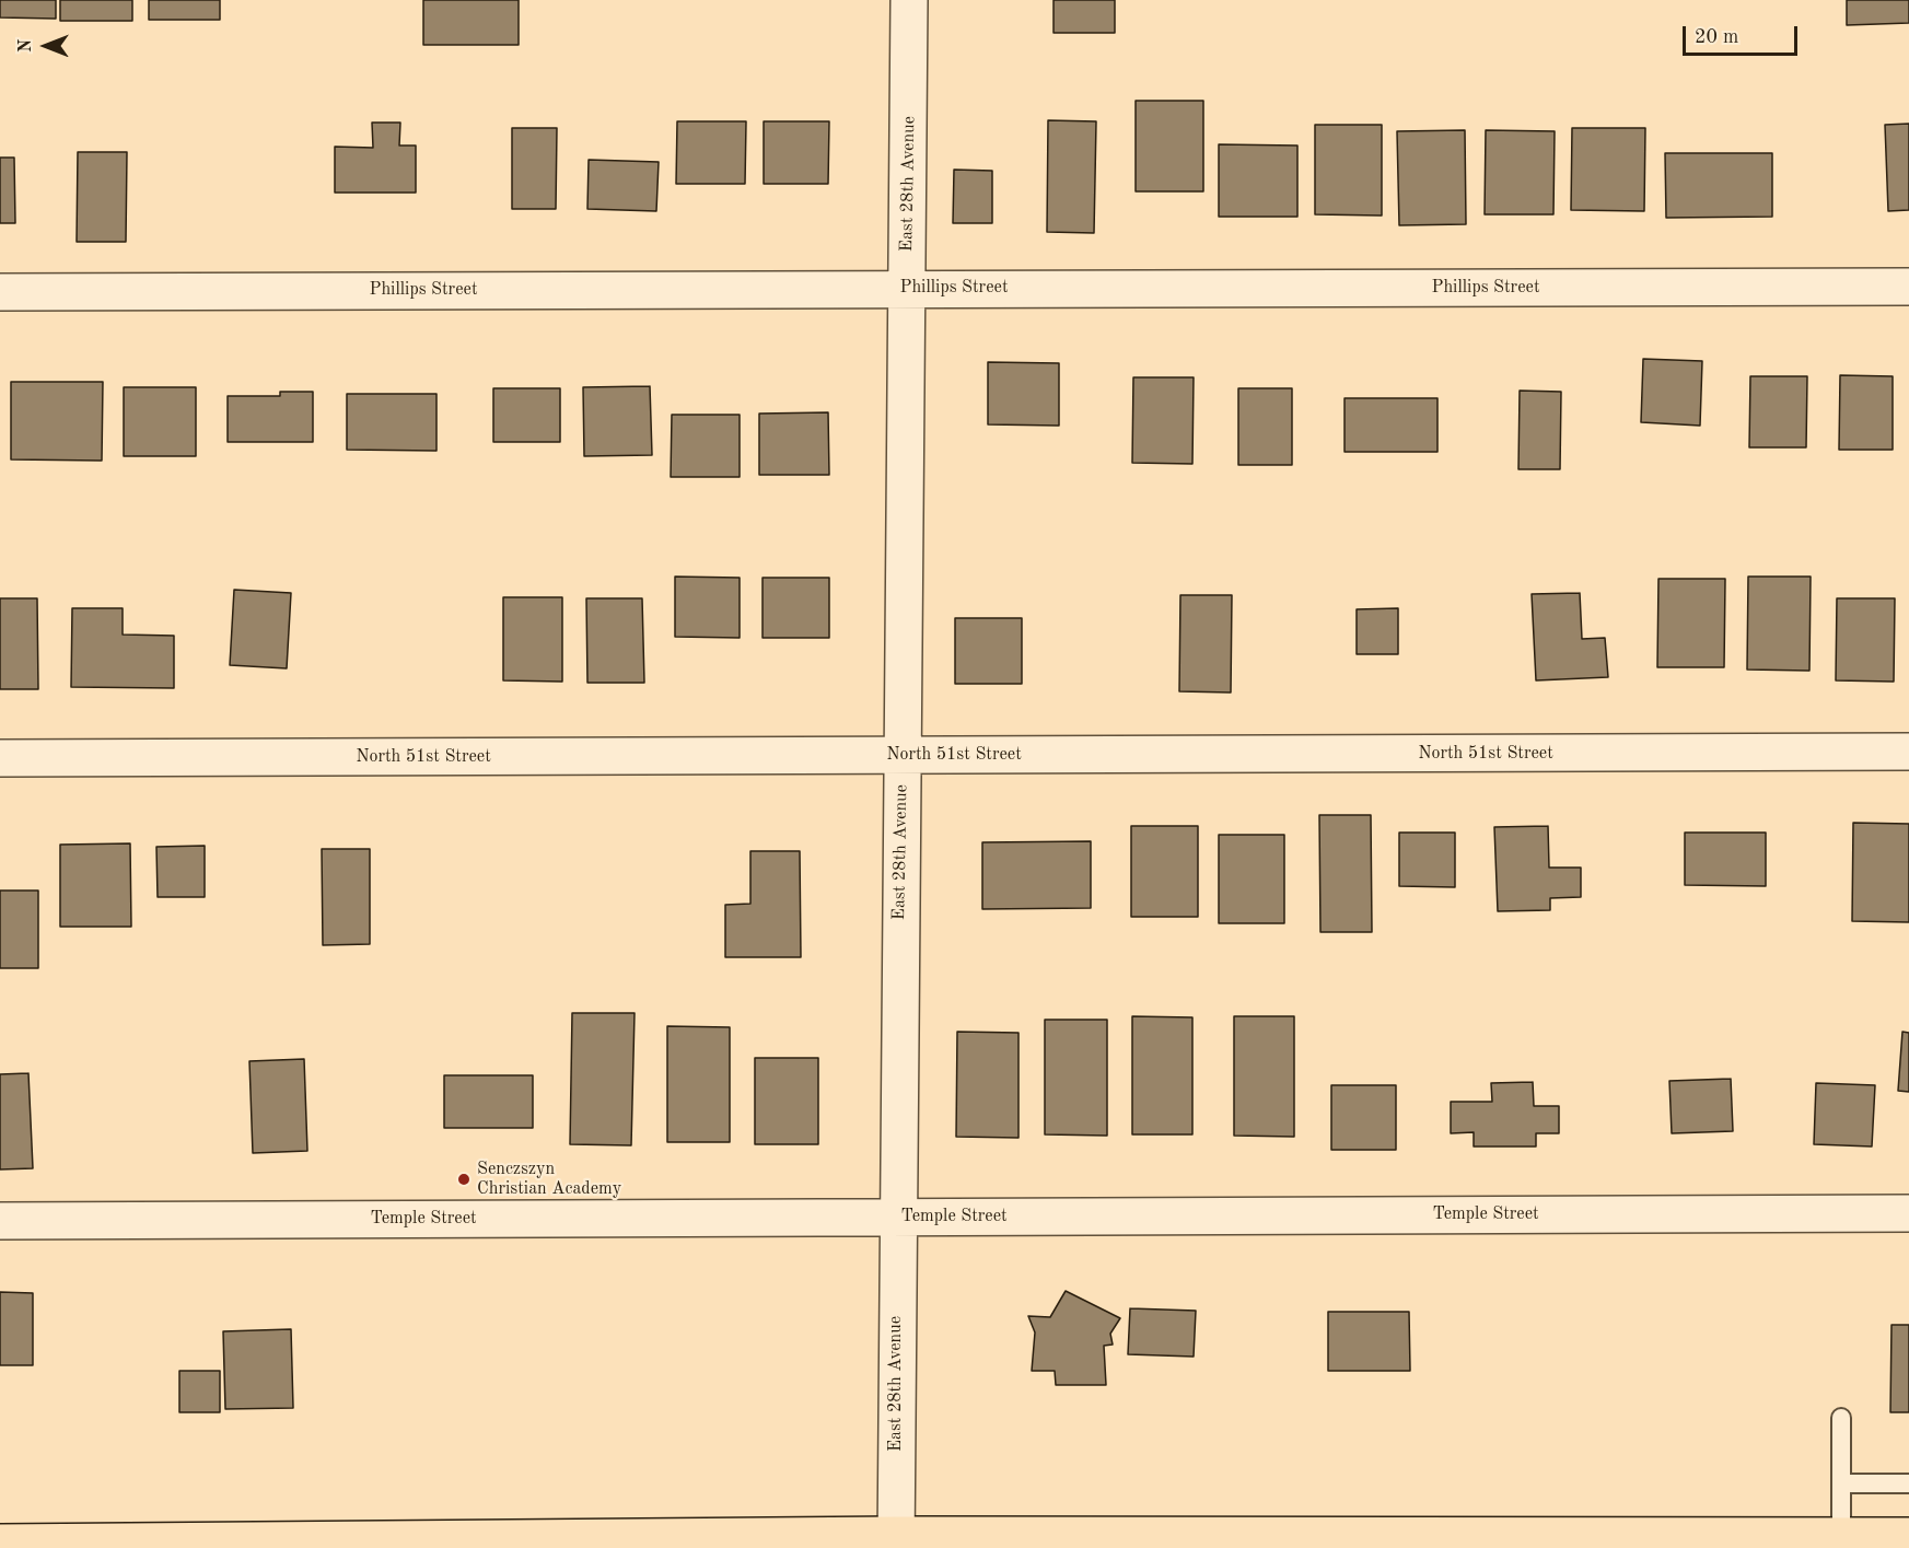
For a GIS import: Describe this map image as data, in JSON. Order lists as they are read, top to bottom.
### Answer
{
  "streets": {
    "street": [
      "East 28th Avenue",
      "Phillips Street",
      "North 51st Street",
      "Temple Street"
    ]
  },
  "crossings": [
    ["East 28th Avenue", "Phillips Street"],
    ["East 28th Avenue", "North 51st Street"],
    ["East 28th Avenue", "Temple Street"]
  ],
  "places": ["Senczszyn Christian Academy"],
  "scale_bar": "20 m",
  "north": "left"
}
